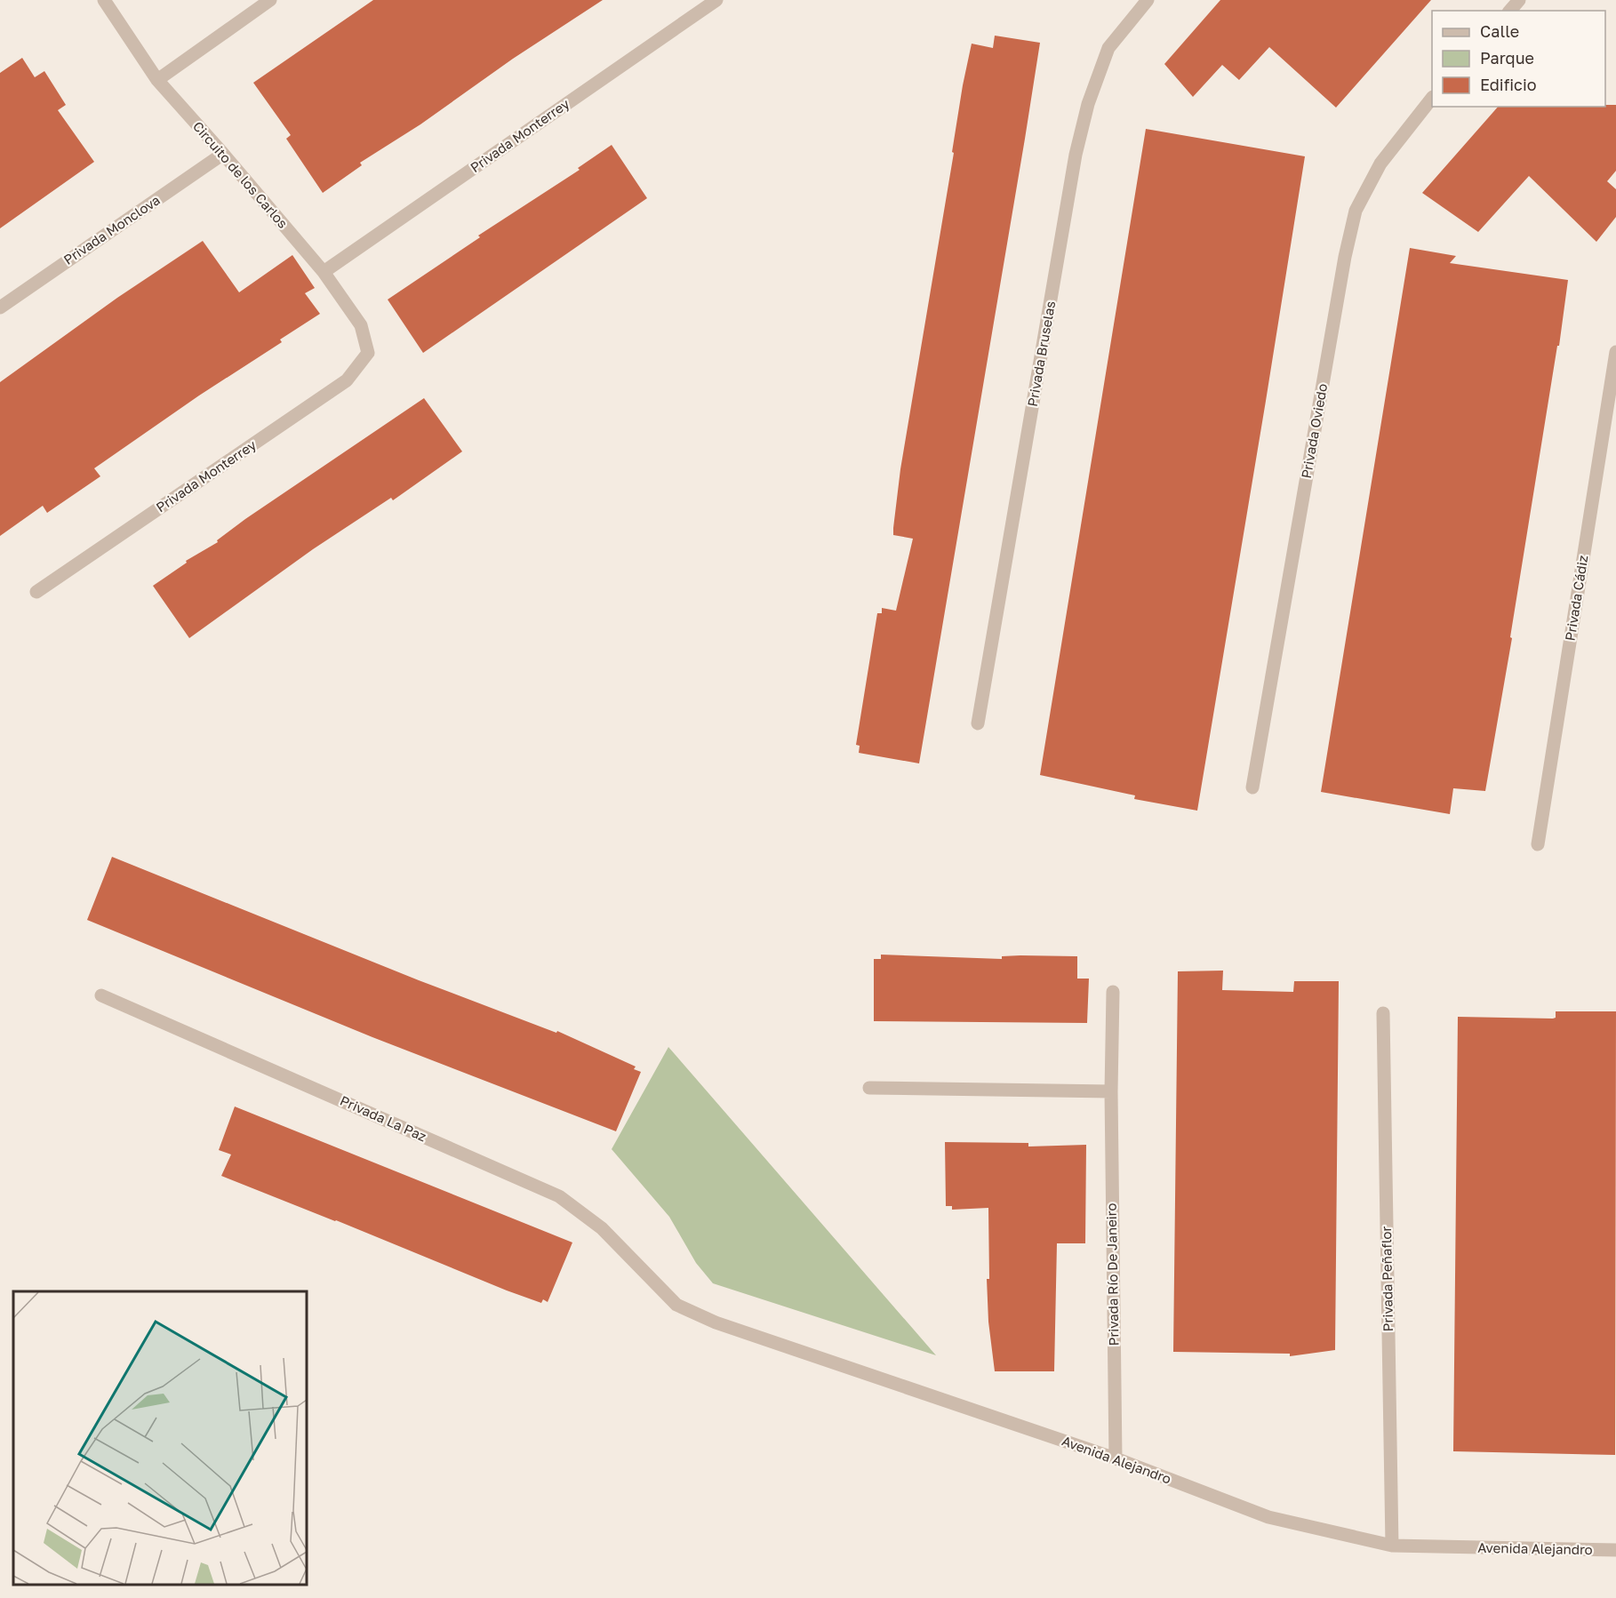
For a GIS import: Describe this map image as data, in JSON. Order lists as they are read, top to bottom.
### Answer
{
  "streets": {
    "street": [
      "Privada Monterrey",
      "Circuito de los Carlos",
      "Privada Monclova",
      "Privada Bruselas",
      "Privada Oviedo",
      "Privada Cádiz",
      "Privada La Paz",
      "Privada Río De Janeiro",
      "Privada Peñaflor",
      "Avenida Alejandro"
    ]
  },
  "crossings": [
    ["Privada Monterrey", "Circuito de los Carlos"],
    ["Circuito de los Carlos", "Privada Monclova"],
    ["Privada La Paz", "Avenida Alejandro"],
    ["Privada Río De Janeiro", "Avenida Alejandro"],
    ["Privada Peñaflor", "Avenida Alejandro"]
  ],
  "legend": ["Calle", "Parque", "Edificio"]
}
